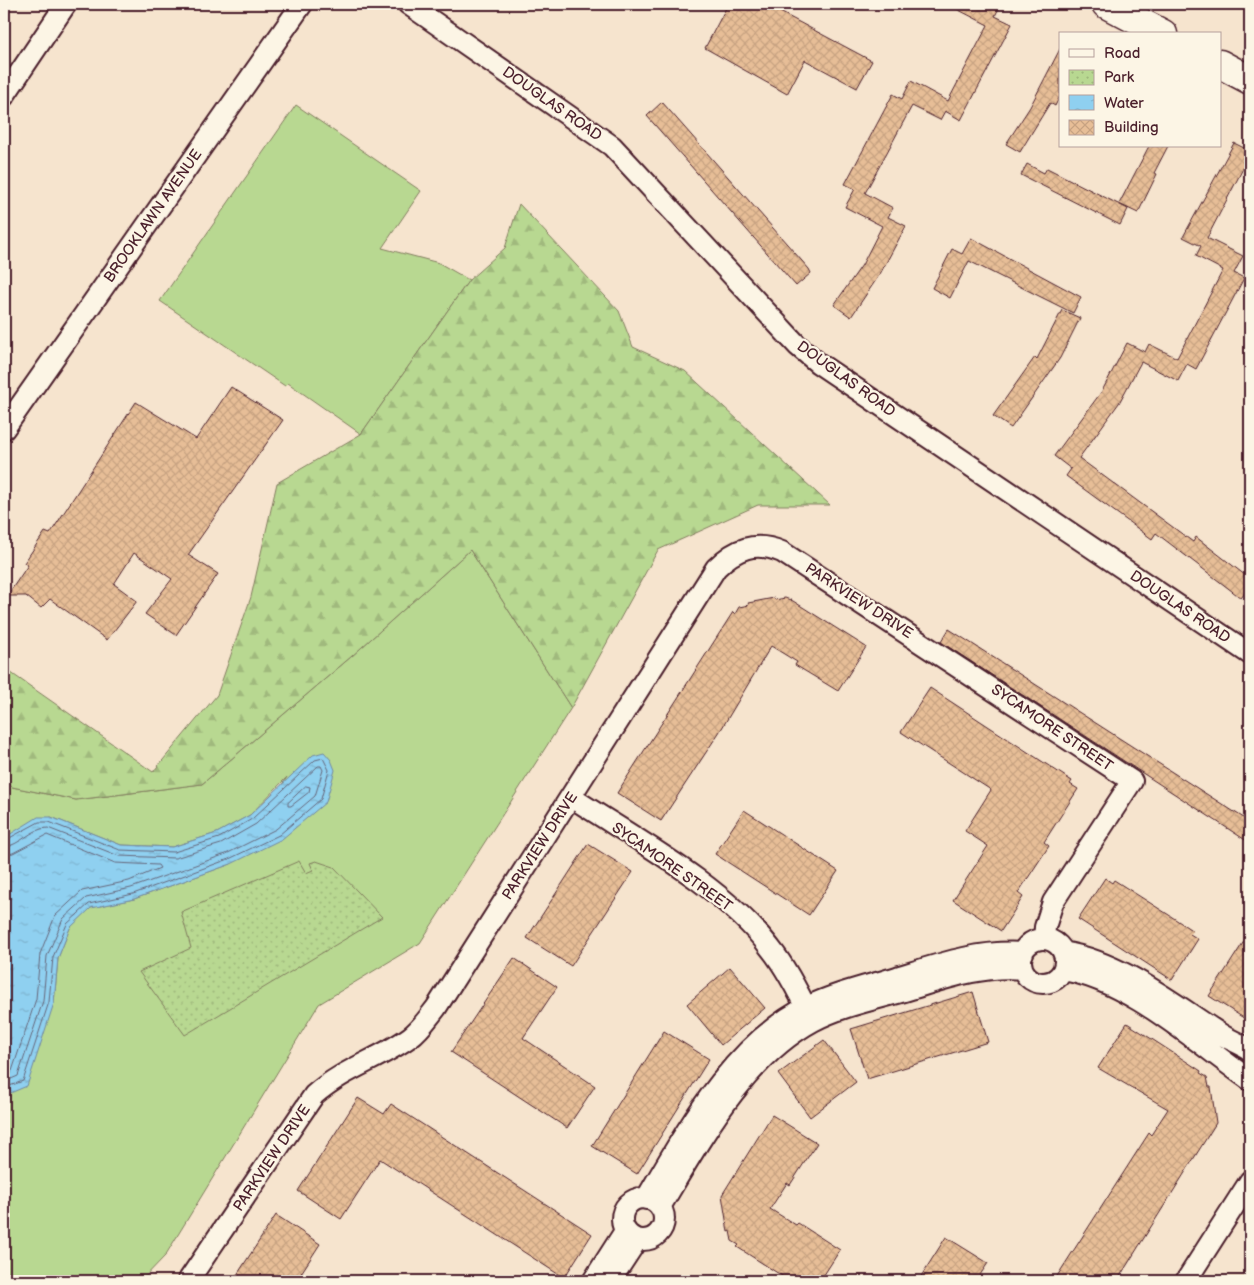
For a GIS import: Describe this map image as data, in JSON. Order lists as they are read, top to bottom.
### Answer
{
  "streets": {
    "street": [
      "DOUGLAS ROAD",
      "BROOKLAWN AVENUE",
      "PARKVIEW DRIVE",
      "SYCAMORE STREET"
    ]
  },
  "crossings": [
    ["PARKVIEW DRIVE", "SYCAMORE STREET"]
  ],
  "legend": [
    "Road",
    "Park",
    "Water",
    "Building"
  ]
}
